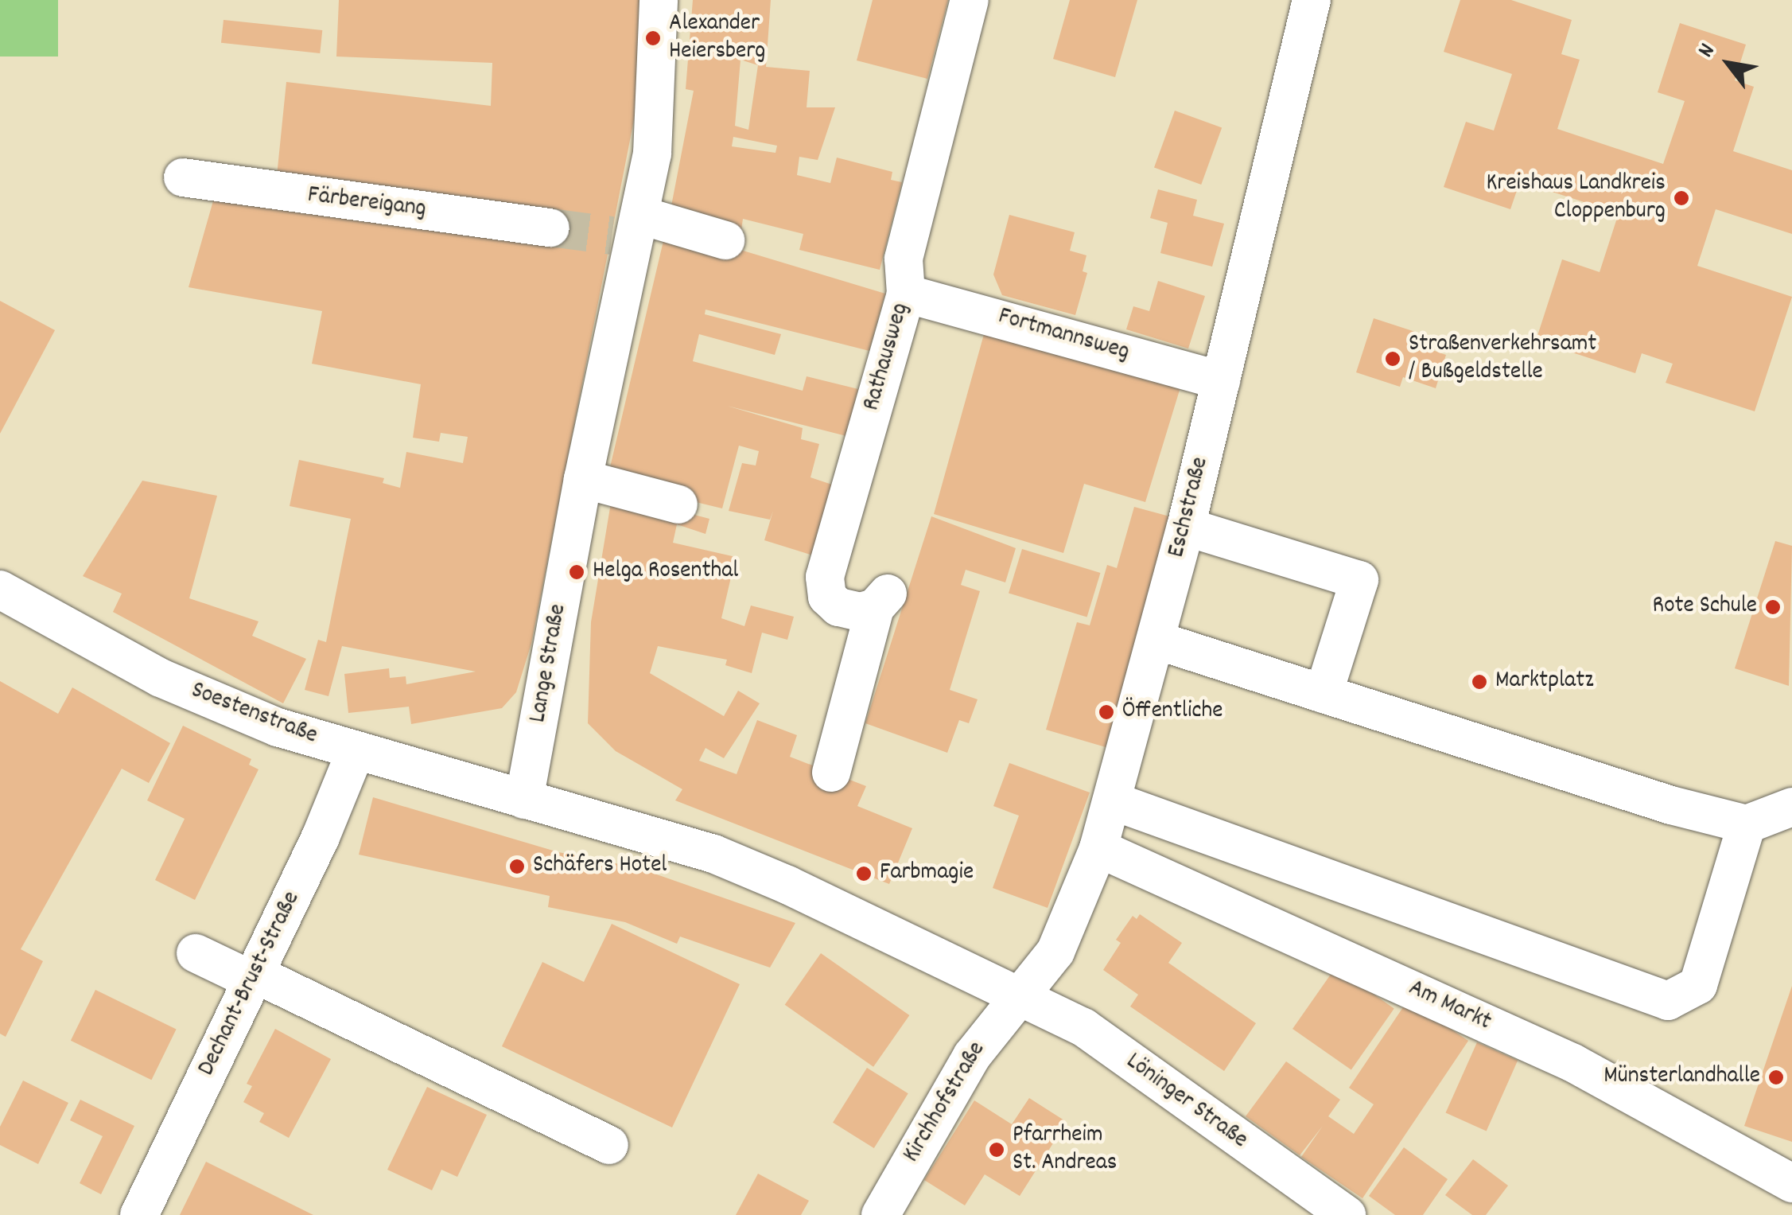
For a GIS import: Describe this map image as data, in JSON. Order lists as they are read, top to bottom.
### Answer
{
  "streets": {
    "street": [
      "Färbereigang",
      "Fortmannsweg",
      "Rathausweg",
      "Eschstraße",
      "Lange Straße",
      "Soestenstraße",
      "Dechant-Brust-Straße",
      "Am Markt",
      "Löninger Straße",
      "Kirchhofstraße"
    ]
  },
  "crossings": [
    ["Fortmannsweg", "Rathausweg"],
    ["Fortmannsweg", "Eschstraße"],
    ["Eschstraße", "Am Markt"],
    ["Eschstraße", "Löninger Straße"],
    ["Eschstraße", "Kirchhofstraße"],
    ["Lange Straße", "Soestenstraße"],
    ["Soestenstraße", "Dechant-Brust-Straße"],
    ["Löninger Straße", "Kirchhofstraße"]
  ],
  "places": [
    "Alexander Heiersberg",
    "Kreishaus Landkreis Cloppenburg",
    "Straßenverkehrsamt / Bußgeldstelle",
    "Helga Rosenthal",
    "Rote Schule",
    "Marktplatz",
    "Öffentliche",
    "Schäfers Hotel",
    "Farbmagie",
    "Münsterlandhalle",
    "Pfarrheim St. Andreas"
  ],
  "north": "top left"
}
